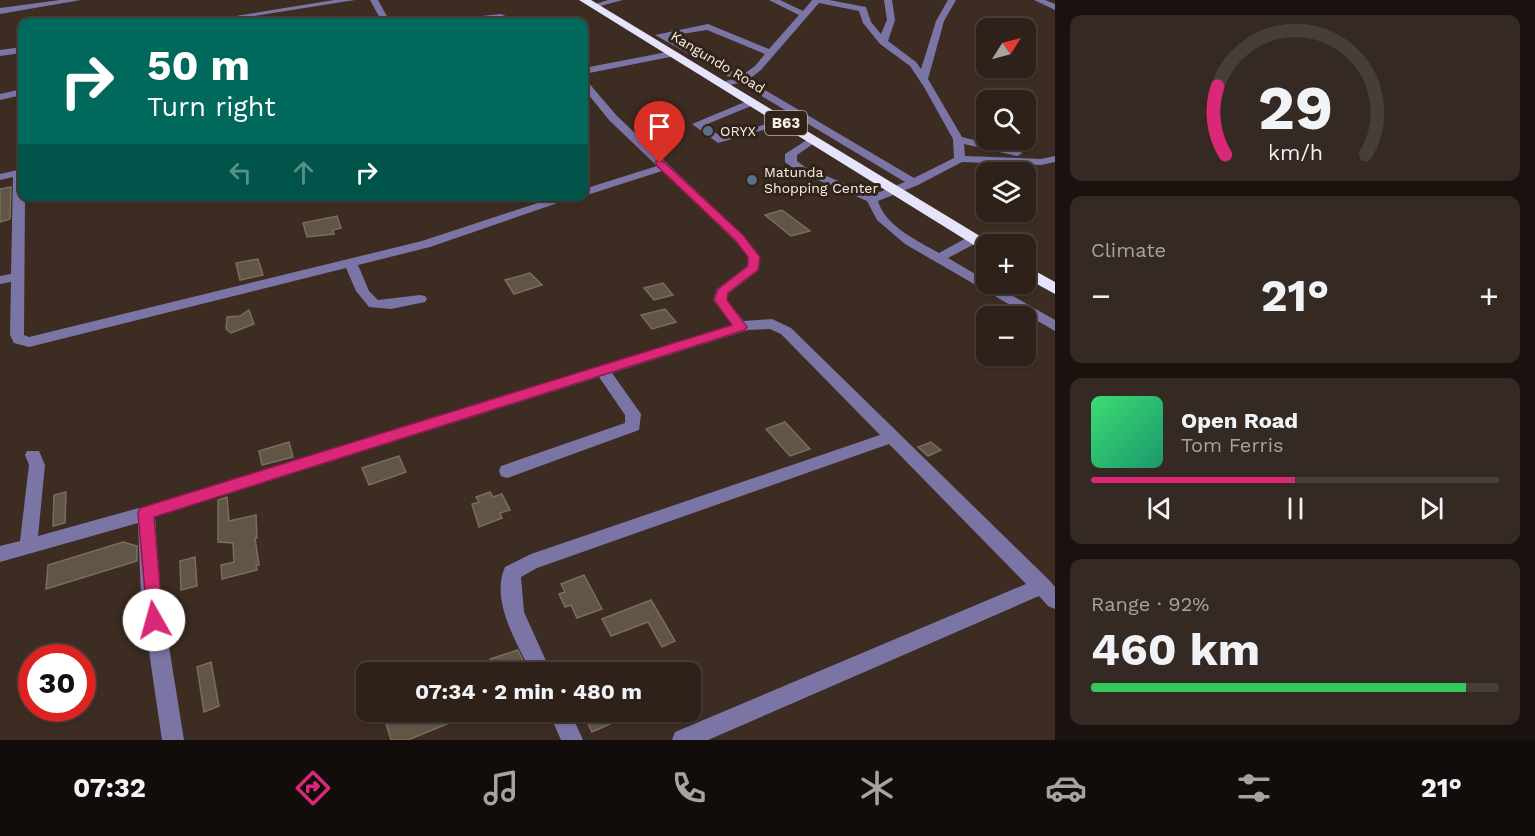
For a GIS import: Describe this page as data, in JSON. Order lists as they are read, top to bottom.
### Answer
{
  "streets": {
    "highway": ["Kangundo Road", "B63"]
  },
  "places": ["ORYX", "Matunda Shopping Center"],
  "north": "top right",
  "page": {
    "map_buttons": ["+", "−"],
    "turn": ["50 m", "Turn right"],
    "tile": [
      "Climate",
      ["Range · 92%", "460 km"]
    ],
    "heat": ["−", "21°", "+"],
    "song": ["Open Road", "Tom Ferris"],
    "limit": "30",
    "trip": "07:34 · 2 min · 480 m",
    "tabs": ["07:32", "21°"],
    "gauge": ["29", "km/h"]
  }
}
